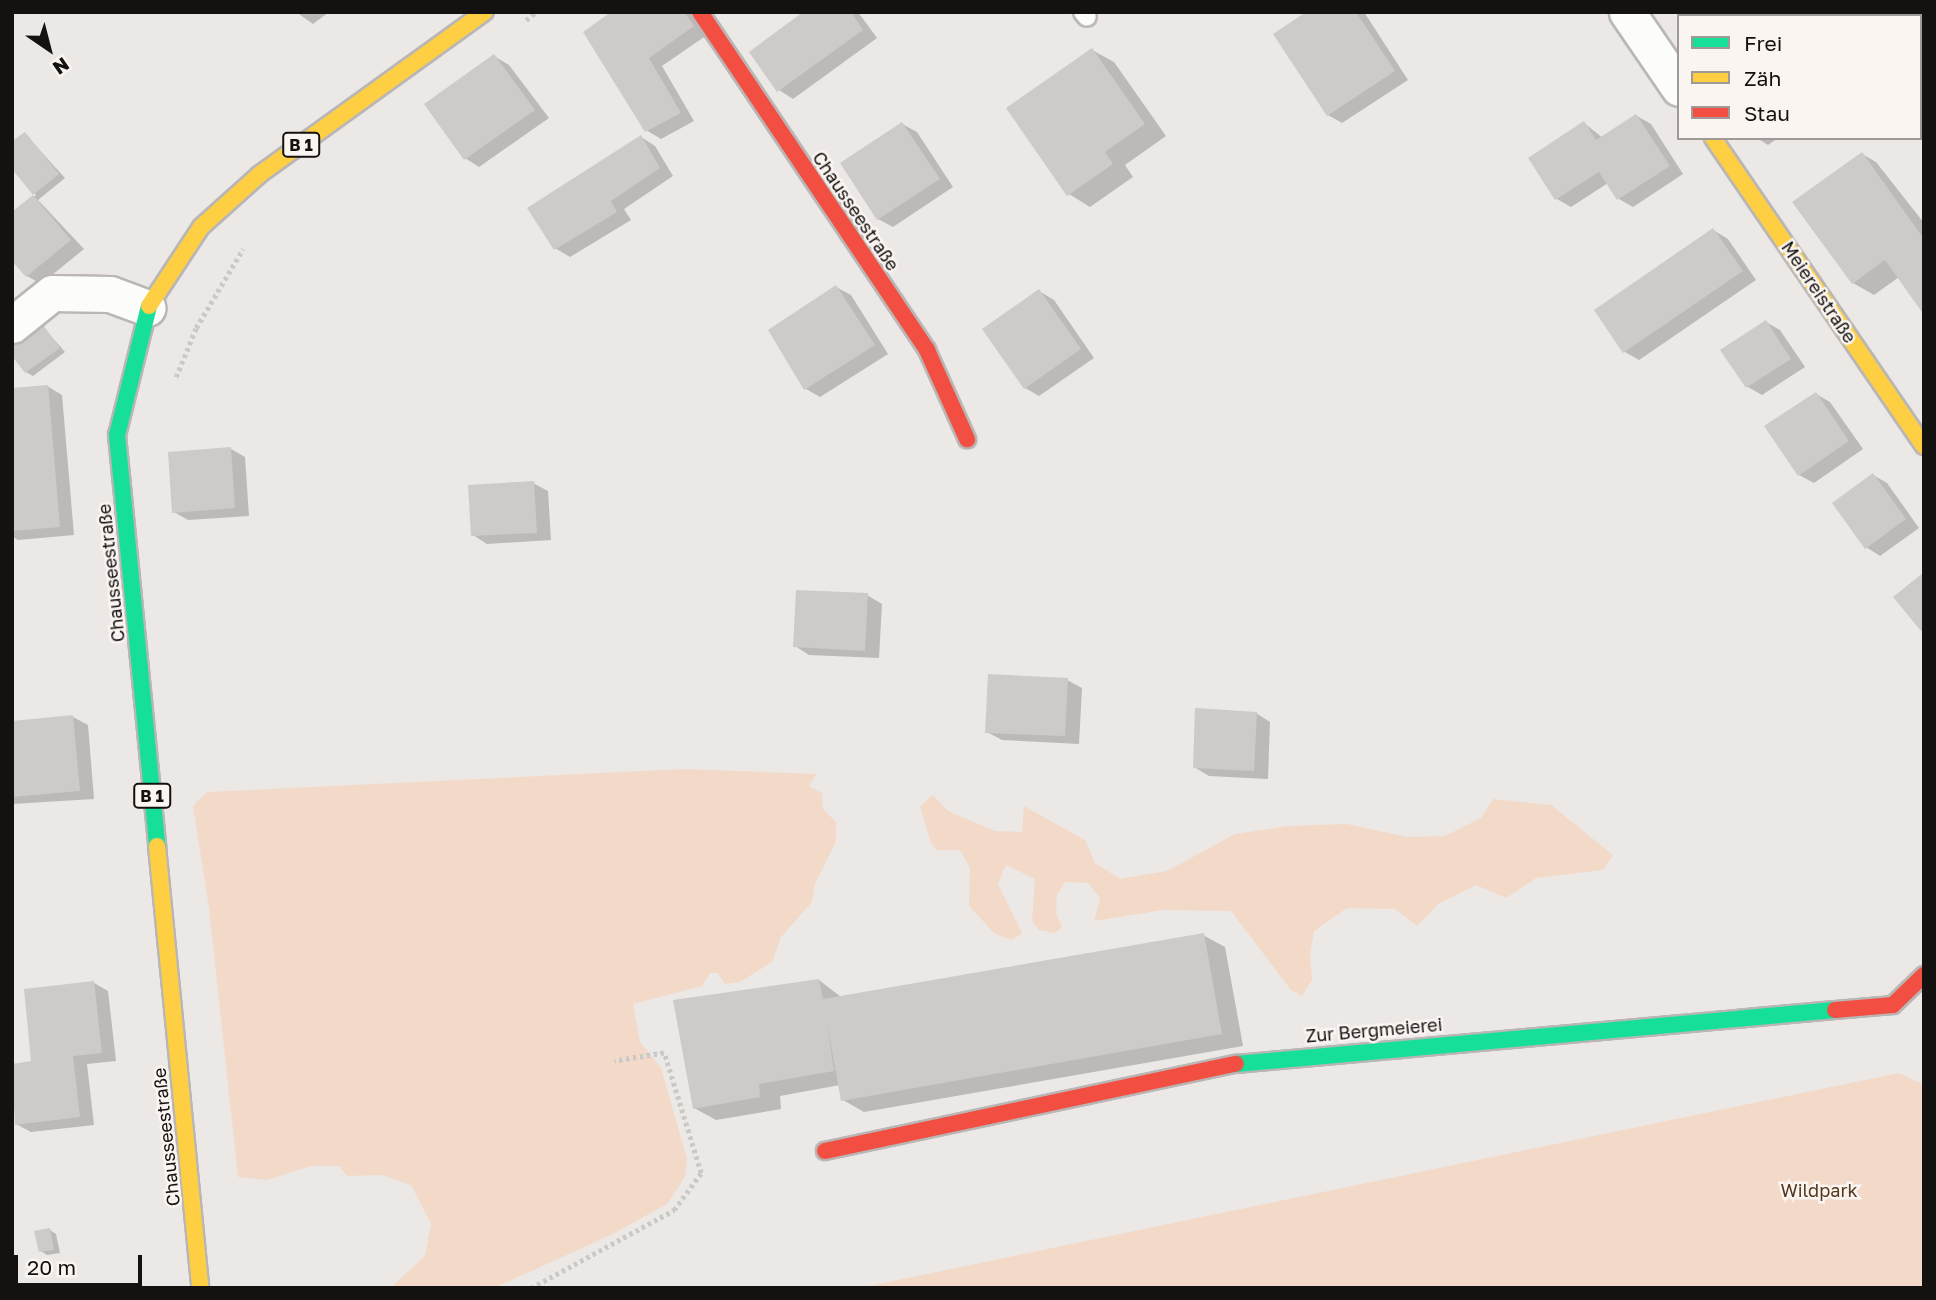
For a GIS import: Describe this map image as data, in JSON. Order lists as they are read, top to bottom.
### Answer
{
  "streets": {
    "street": [
      "B 1",
      "Chausseestraße",
      "Meiereistraße",
      "Zur Bergmeierei"
    ]
  },
  "parks": ["Wildpark"],
  "legend": ["Frei", "Zäh", "Stau"],
  "scale_bar": "20 m",
  "north": "bottom right"
}
